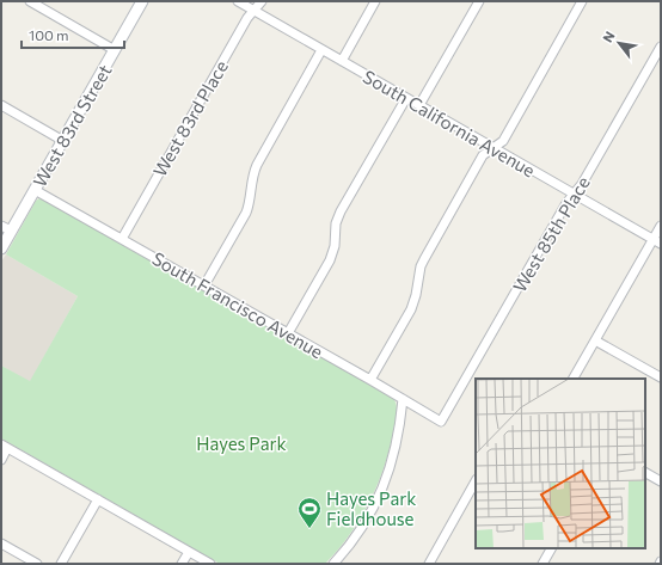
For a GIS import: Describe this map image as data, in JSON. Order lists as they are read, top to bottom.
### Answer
{
  "streets": {
    "street": [
      "West 83rd Place",
      "South California Avenue",
      "West 83rd Street",
      "West 85th Place",
      "South Francisco Avenue"
    ]
  },
  "crossings": [
    ["West 83rd Place", "South California Avenue"],
    ["West 83rd Place", "South Francisco Avenue"],
    ["South California Avenue", "West 85th Place"],
    ["West 83rd Street", "South Francisco Avenue"],
    ["West 85th Place", "South Francisco Avenue"]
  ],
  "parks": ["Hayes Park"],
  "places": {
    "sports": ["Hayes Park Fieldhouse"]
  },
  "scale_bar": "100 m",
  "north": "top left"
}
